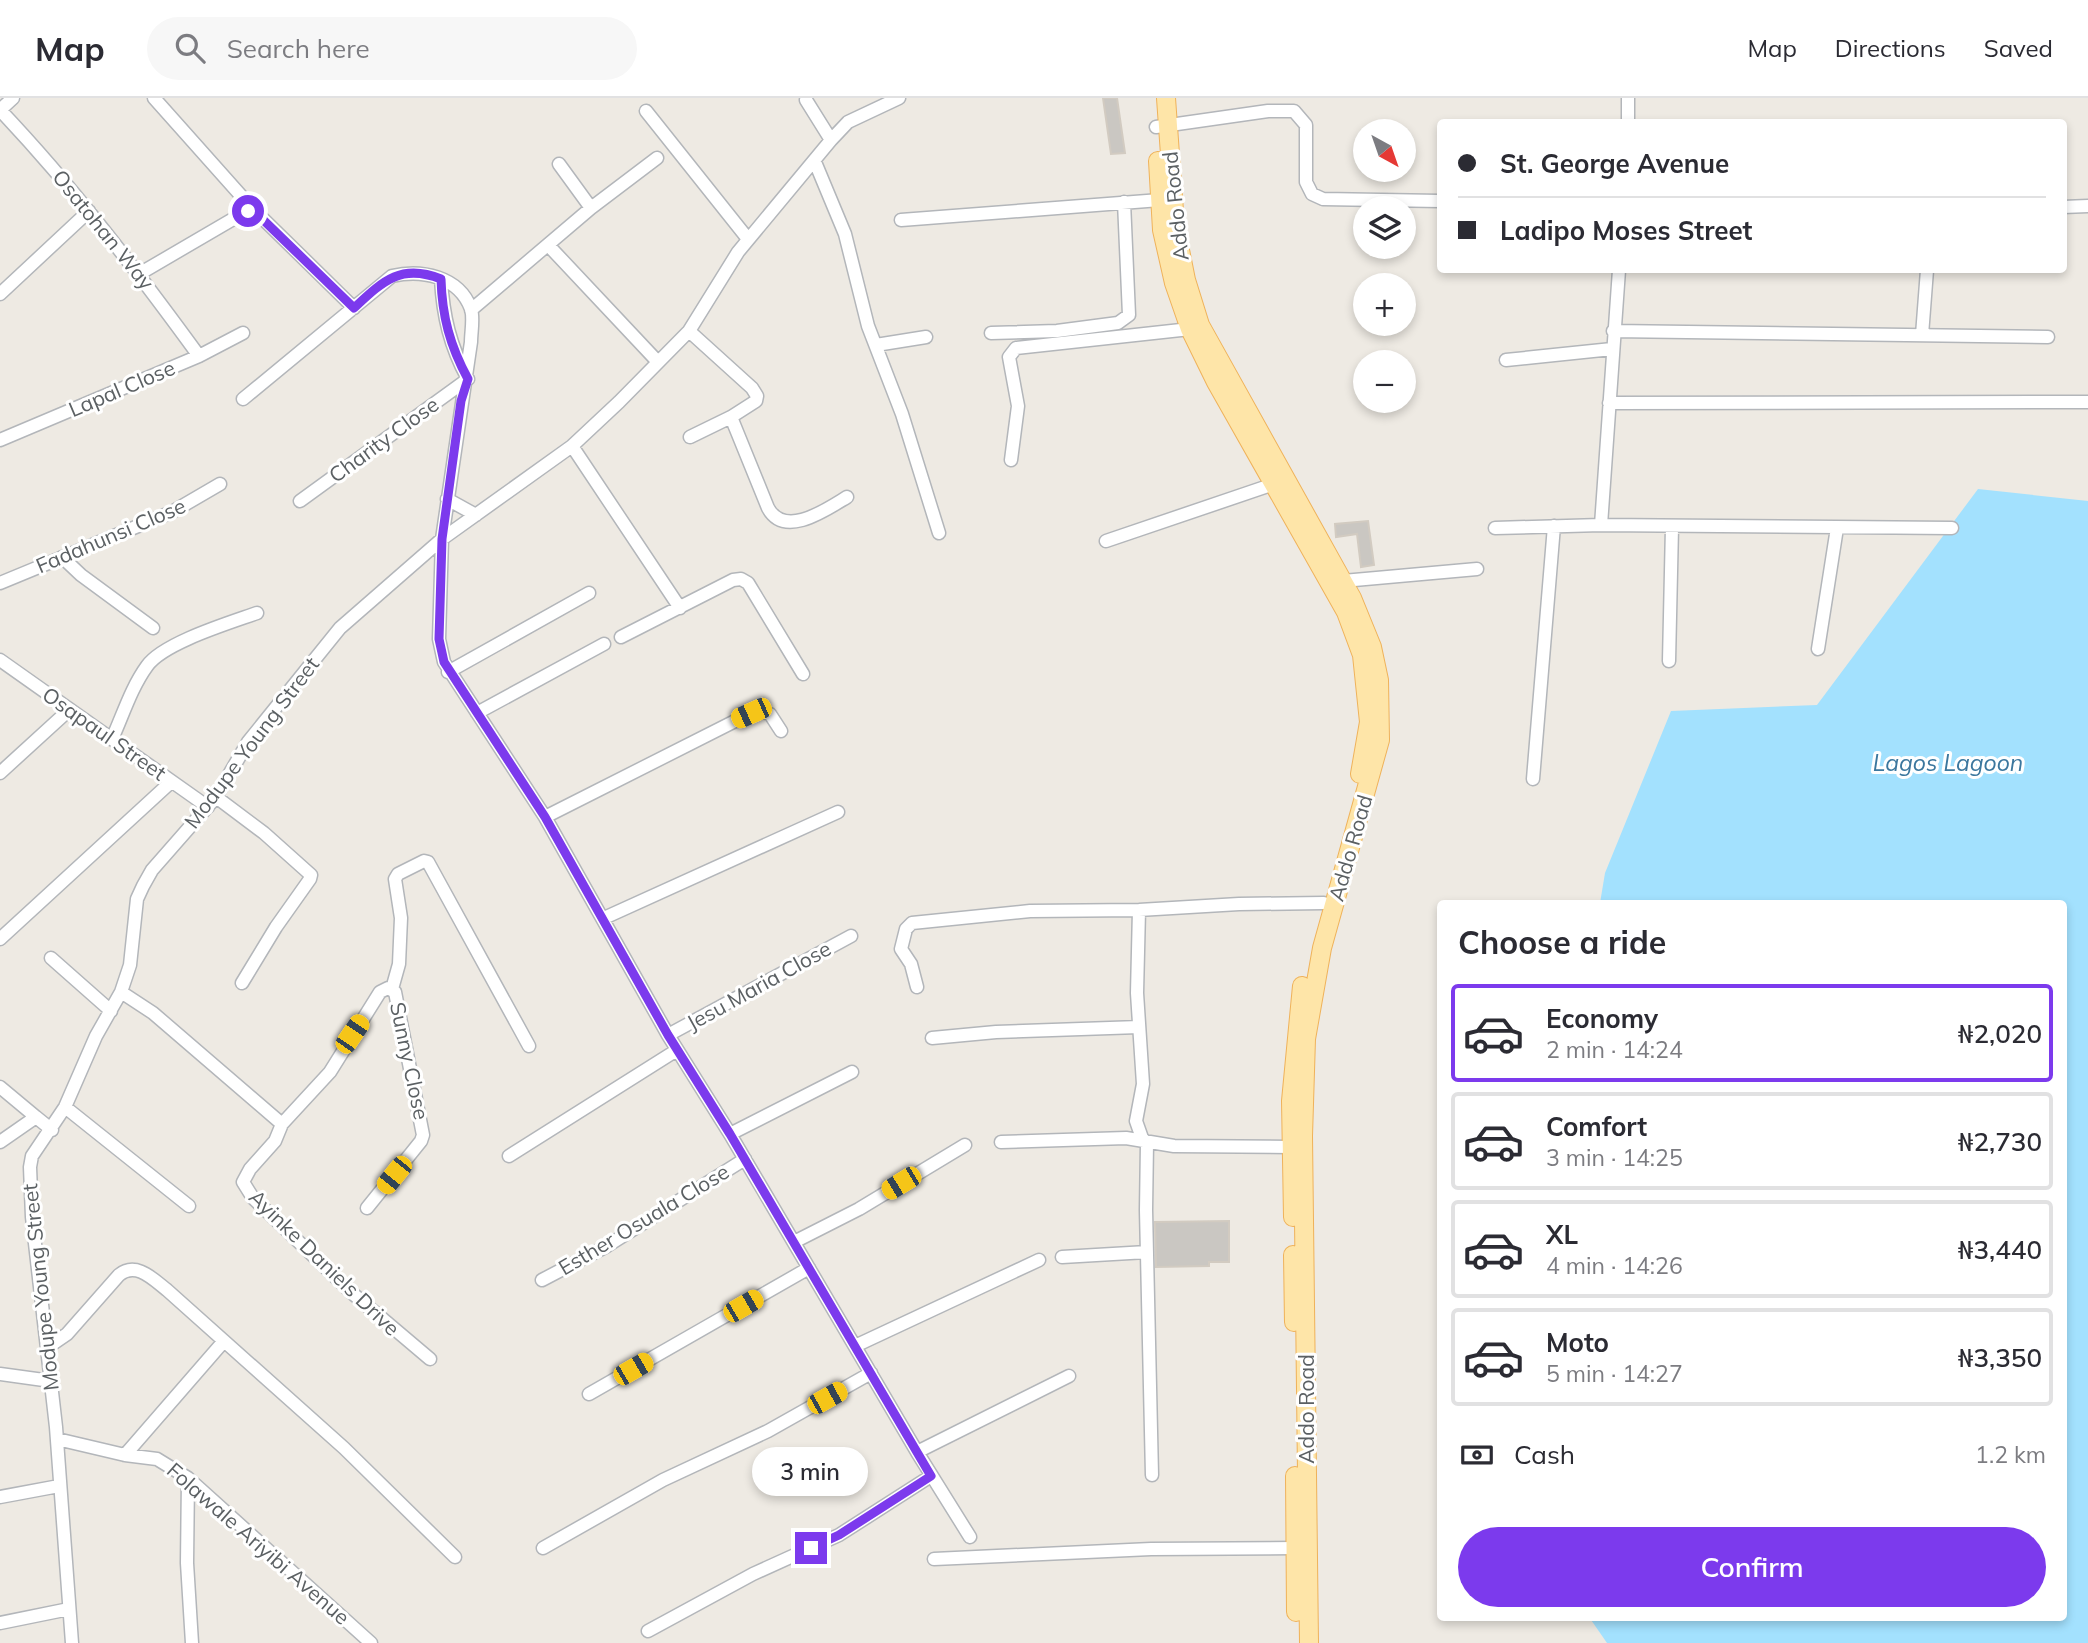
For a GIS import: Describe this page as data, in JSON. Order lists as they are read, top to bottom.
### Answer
{
  "streets": {
    "main road": ["Addo Road"],
    "street": [
      "Osatohan Way",
      "Lapal Close",
      "Charity Close",
      "Fadahunsi Close",
      "Osapaul Street",
      "Modupe Young Street",
      "Jesu Maria Close",
      "Sunny Close",
      "Esther Osuala Close",
      "Ayinke Daniels Drive",
      "Folawale Ariyibi Avenue"
    ]
  },
  "crossings": [
    ["Osatohan Way", "Lapal Close"],
    ["Osapaul Street", "Modupe Young Street"],
    ["Modupe Young Street", "Folawale Ariyibi Avenue"],
    ["Sunny Close", "Ayinke Daniels Drive"]
  ],
  "water": ["Lagos Lagoon"],
  "north": "bottom right",
  "page": {
    "header": "Map",
    "search": "Search here",
    "nav": ["Map", "Directions", "Saved"],
    "map_buttons": ["+", "−"],
    "banner": ["St. George Avenue", "Ladipo Moses Street"],
    "heading": "Choose a ride",
    "list": [
      {
        "name": "Economy",
        "note": "2 min · 14:24",
        "value": "₦2,020"
      },
      {
        "name": "Comfort",
        "note": "3 min · 14:25",
        "value": "₦2,730"
      },
      {
        "name": "XL",
        "note": "4 min · 14:26",
        "value": "₦3,440"
      },
      {
        "name": "Moto",
        "note": "5 min · 14:27",
        "value": "₦3,350"
      }
    ],
    "pay": ["Cash", "1.2 km"],
    "bubble": "3 min",
    "buttons": "Confirm"
  }
}
